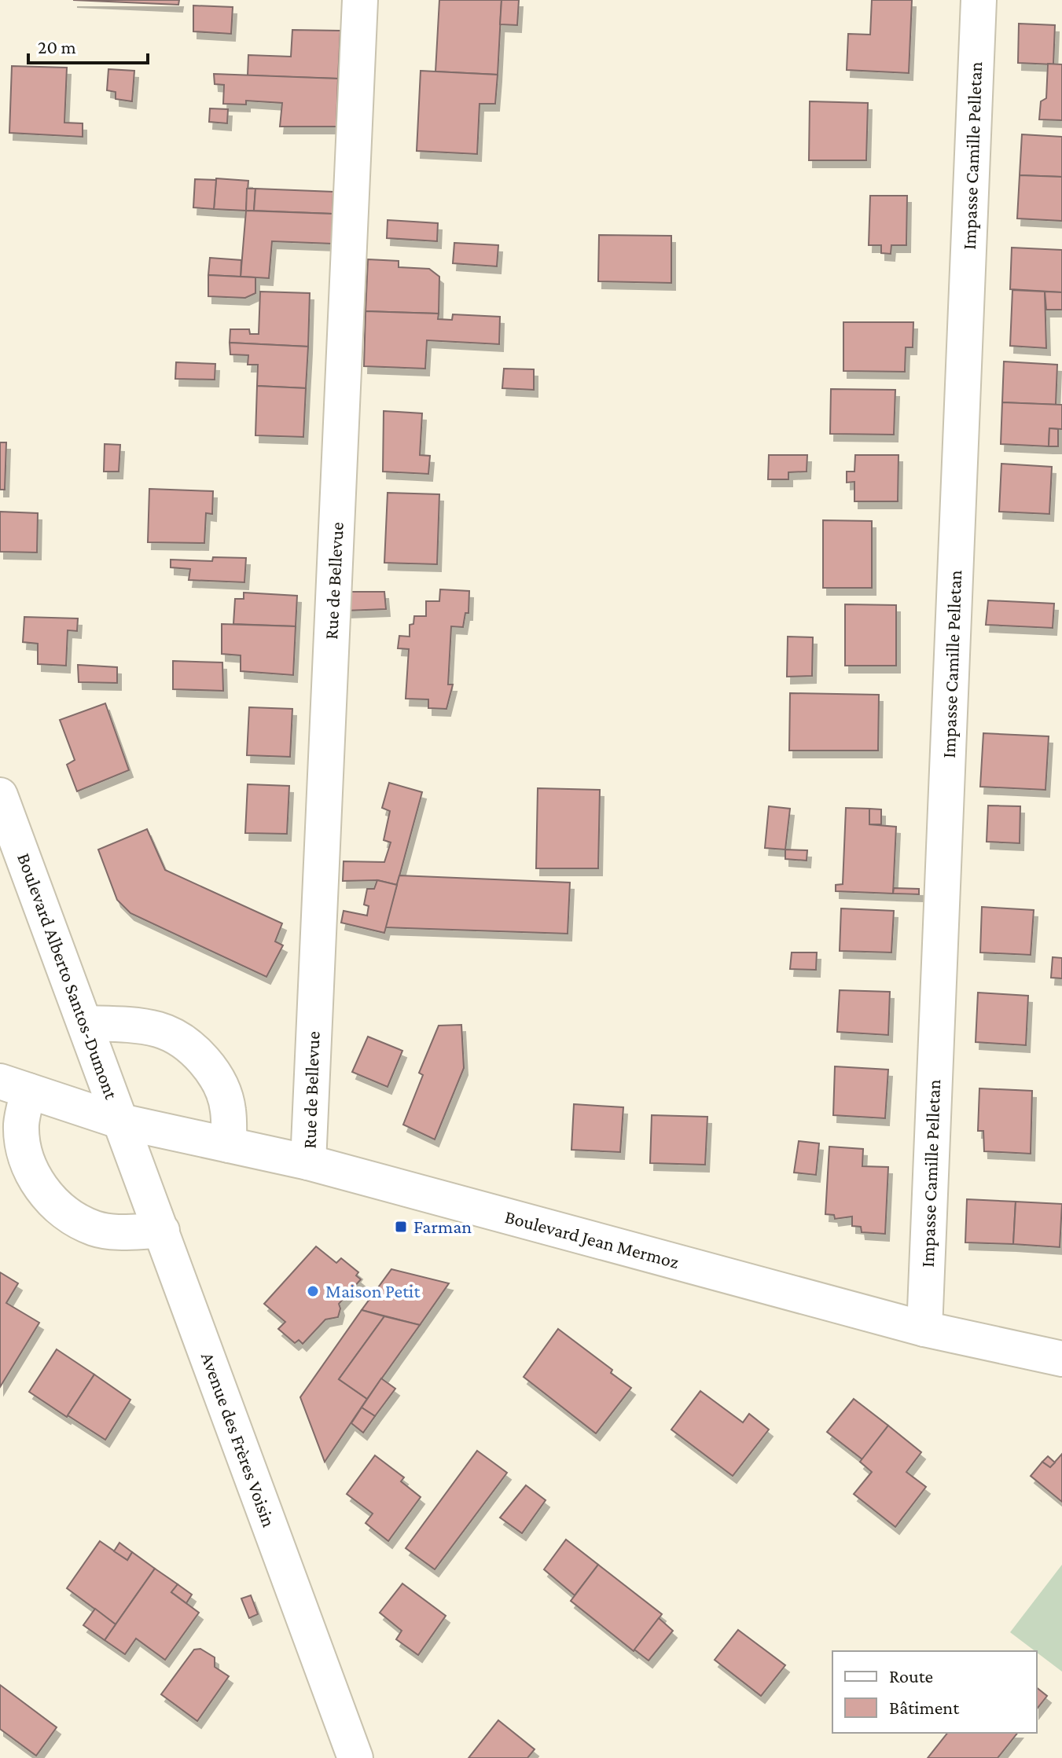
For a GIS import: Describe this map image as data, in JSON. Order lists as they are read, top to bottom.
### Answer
{
  "streets": {
    "street": [
      "Impasse Camille Pelletan",
      "Rue de Bellevue",
      "Boulevard Alberto Santos-Dumont",
      "Boulevard Jean Mermoz",
      "Avenue des Frères Voisin"
    ]
  },
  "crossings": [
    ["Impasse Camille Pelletan", "Boulevard Jean Mermoz"],
    ["Rue de Bellevue", "Boulevard Jean Mermoz"],
    ["Boulevard Alberto Santos-Dumont", "Boulevard Jean Mermoz"],
    ["Boulevard Alberto Santos-Dumont", "Avenue des Frères Voisin"],
    ["Boulevard Jean Mermoz", "Avenue des Frères Voisin"]
  ],
  "places": {
    "transit": ["Farman"],
    "other": ["Maison Petit"]
  },
  "legend": ["Route", "Bâtiment"],
  "scale_bar": "20 m"
}
